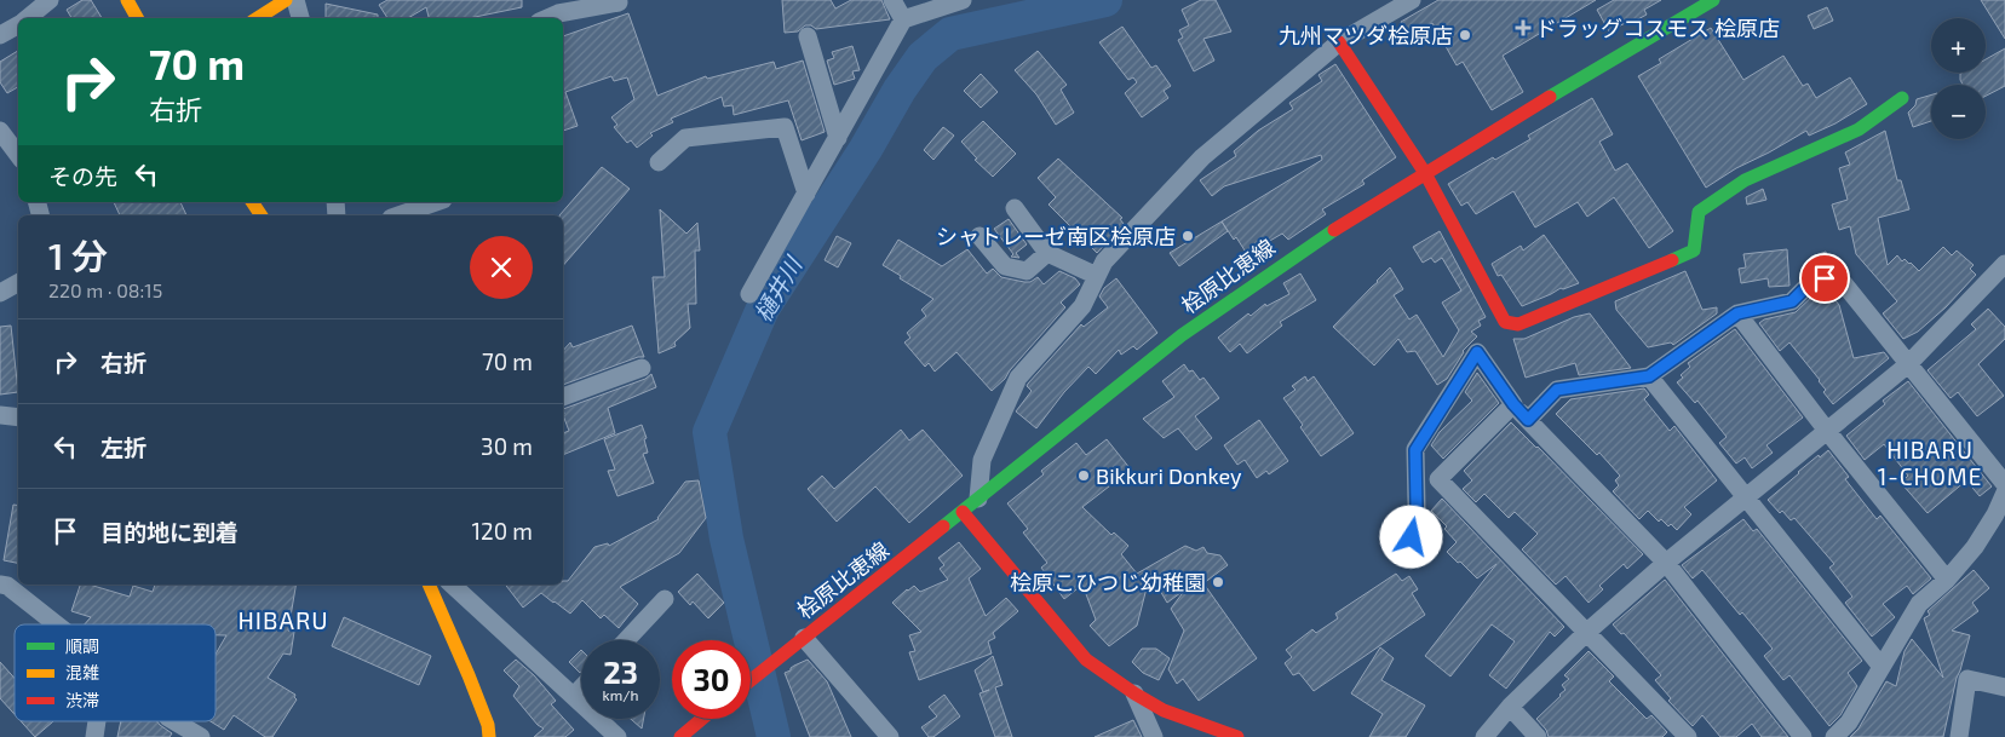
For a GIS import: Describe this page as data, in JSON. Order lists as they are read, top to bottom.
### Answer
{
  "streets": {
    "main road": ["桧原比恵線"]
  },
  "districts": ["HIBARU 1-CHOME", "HIBARU"],
  "water": ["樋井川"],
  "places": {
    "health": ["ドラッグコスモス 桧原店"],
    "other": [
      "九州マツダ桧原店",
      "シャトレーゼ南区桧原店",
      "Bikkuri Donkey",
      "桧原こひつじ幼稚園"
    ]
  },
  "legend": ["順調", "混雑", "渋滞"],
  "page": {
    "map_buttons": ["+", "−"],
    "turn": ["70 m", "右折"],
    "then": "その先",
    "heading": ["1 分", "220 m · 08:15"],
    "list": [
      {
        "name": "右折",
        "value": "70 m"
      },
      {
        "name": "左折",
        "value": "30 m"
      },
      {
        "name": "目的地に到着",
        "value": "120 m"
      }
    ],
    "speed": "23 km/h",
    "limit": "30"
  }
}
